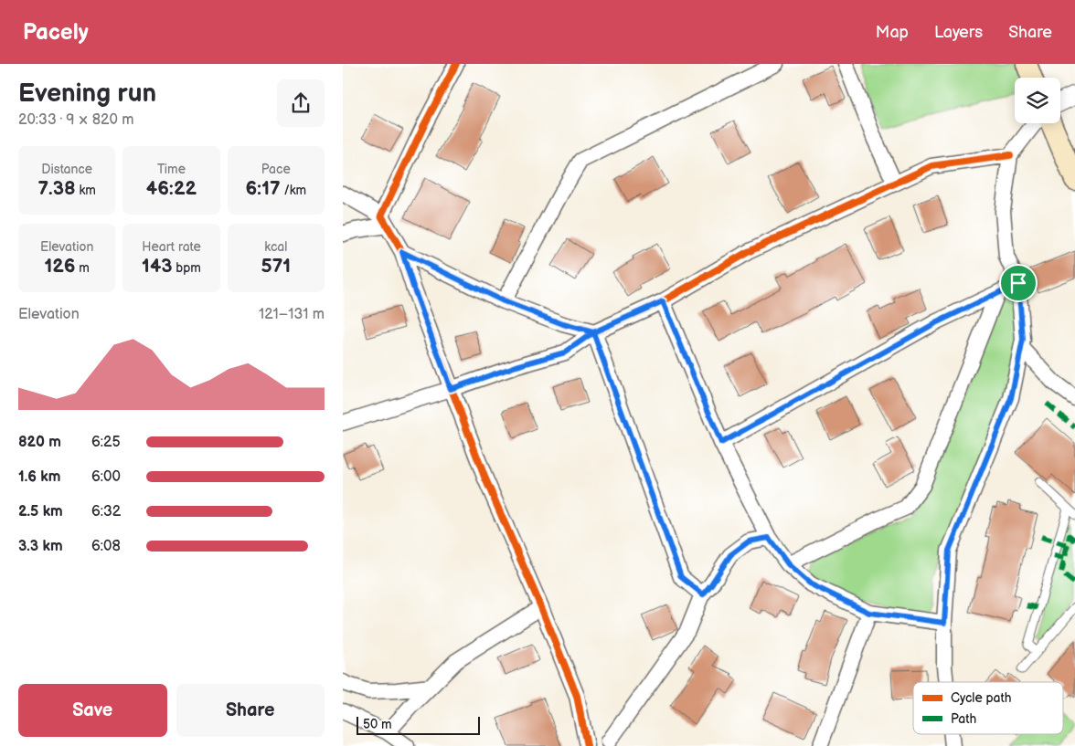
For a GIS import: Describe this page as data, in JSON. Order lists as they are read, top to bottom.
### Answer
{
  "legend": ["Cycle path", "Path"],
  "scale_bar": "50 m",
  "page": {
    "header": "Pacely",
    "nav": ["Map", "Layers", "Share"],
    "heading": ["Evening run", "20:33 · 9 × 820 m"],
    "stats": [
      ["Distance", "7.38 km"],
      ["Time", "46:22"],
      ["Pace", "6:17 /km"],
      ["Elevation", "126 m"],
      ["Heart rate", "143 bpm"],
      ["kcal", "571"]
    ],
    "chart": ["Elevation", "121–131 m"],
    "list": [
      {
        "name": "820 m",
        "note": "6:25"
      },
      {
        "name": "1.6 km",
        "note": "6:00"
      },
      {
        "name": "2.5 km",
        "note": "6:32"
      },
      {
        "name": "3.3 km",
        "note": "6:08"
      }
    ],
    "buttons": ["Save", "Share"],
    "scale": "50 m"
  }
}
